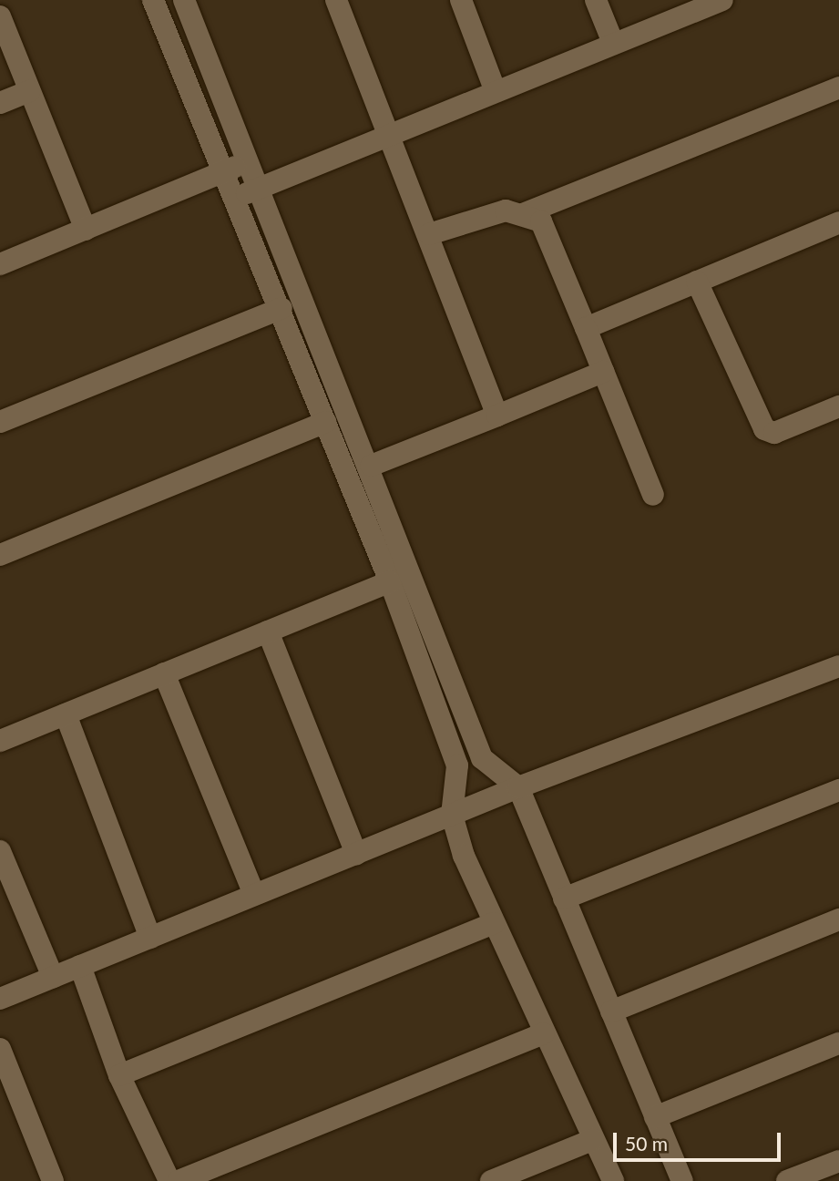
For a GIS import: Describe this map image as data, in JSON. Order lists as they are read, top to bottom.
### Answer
{
  "scale_bar": "50 m"
}
